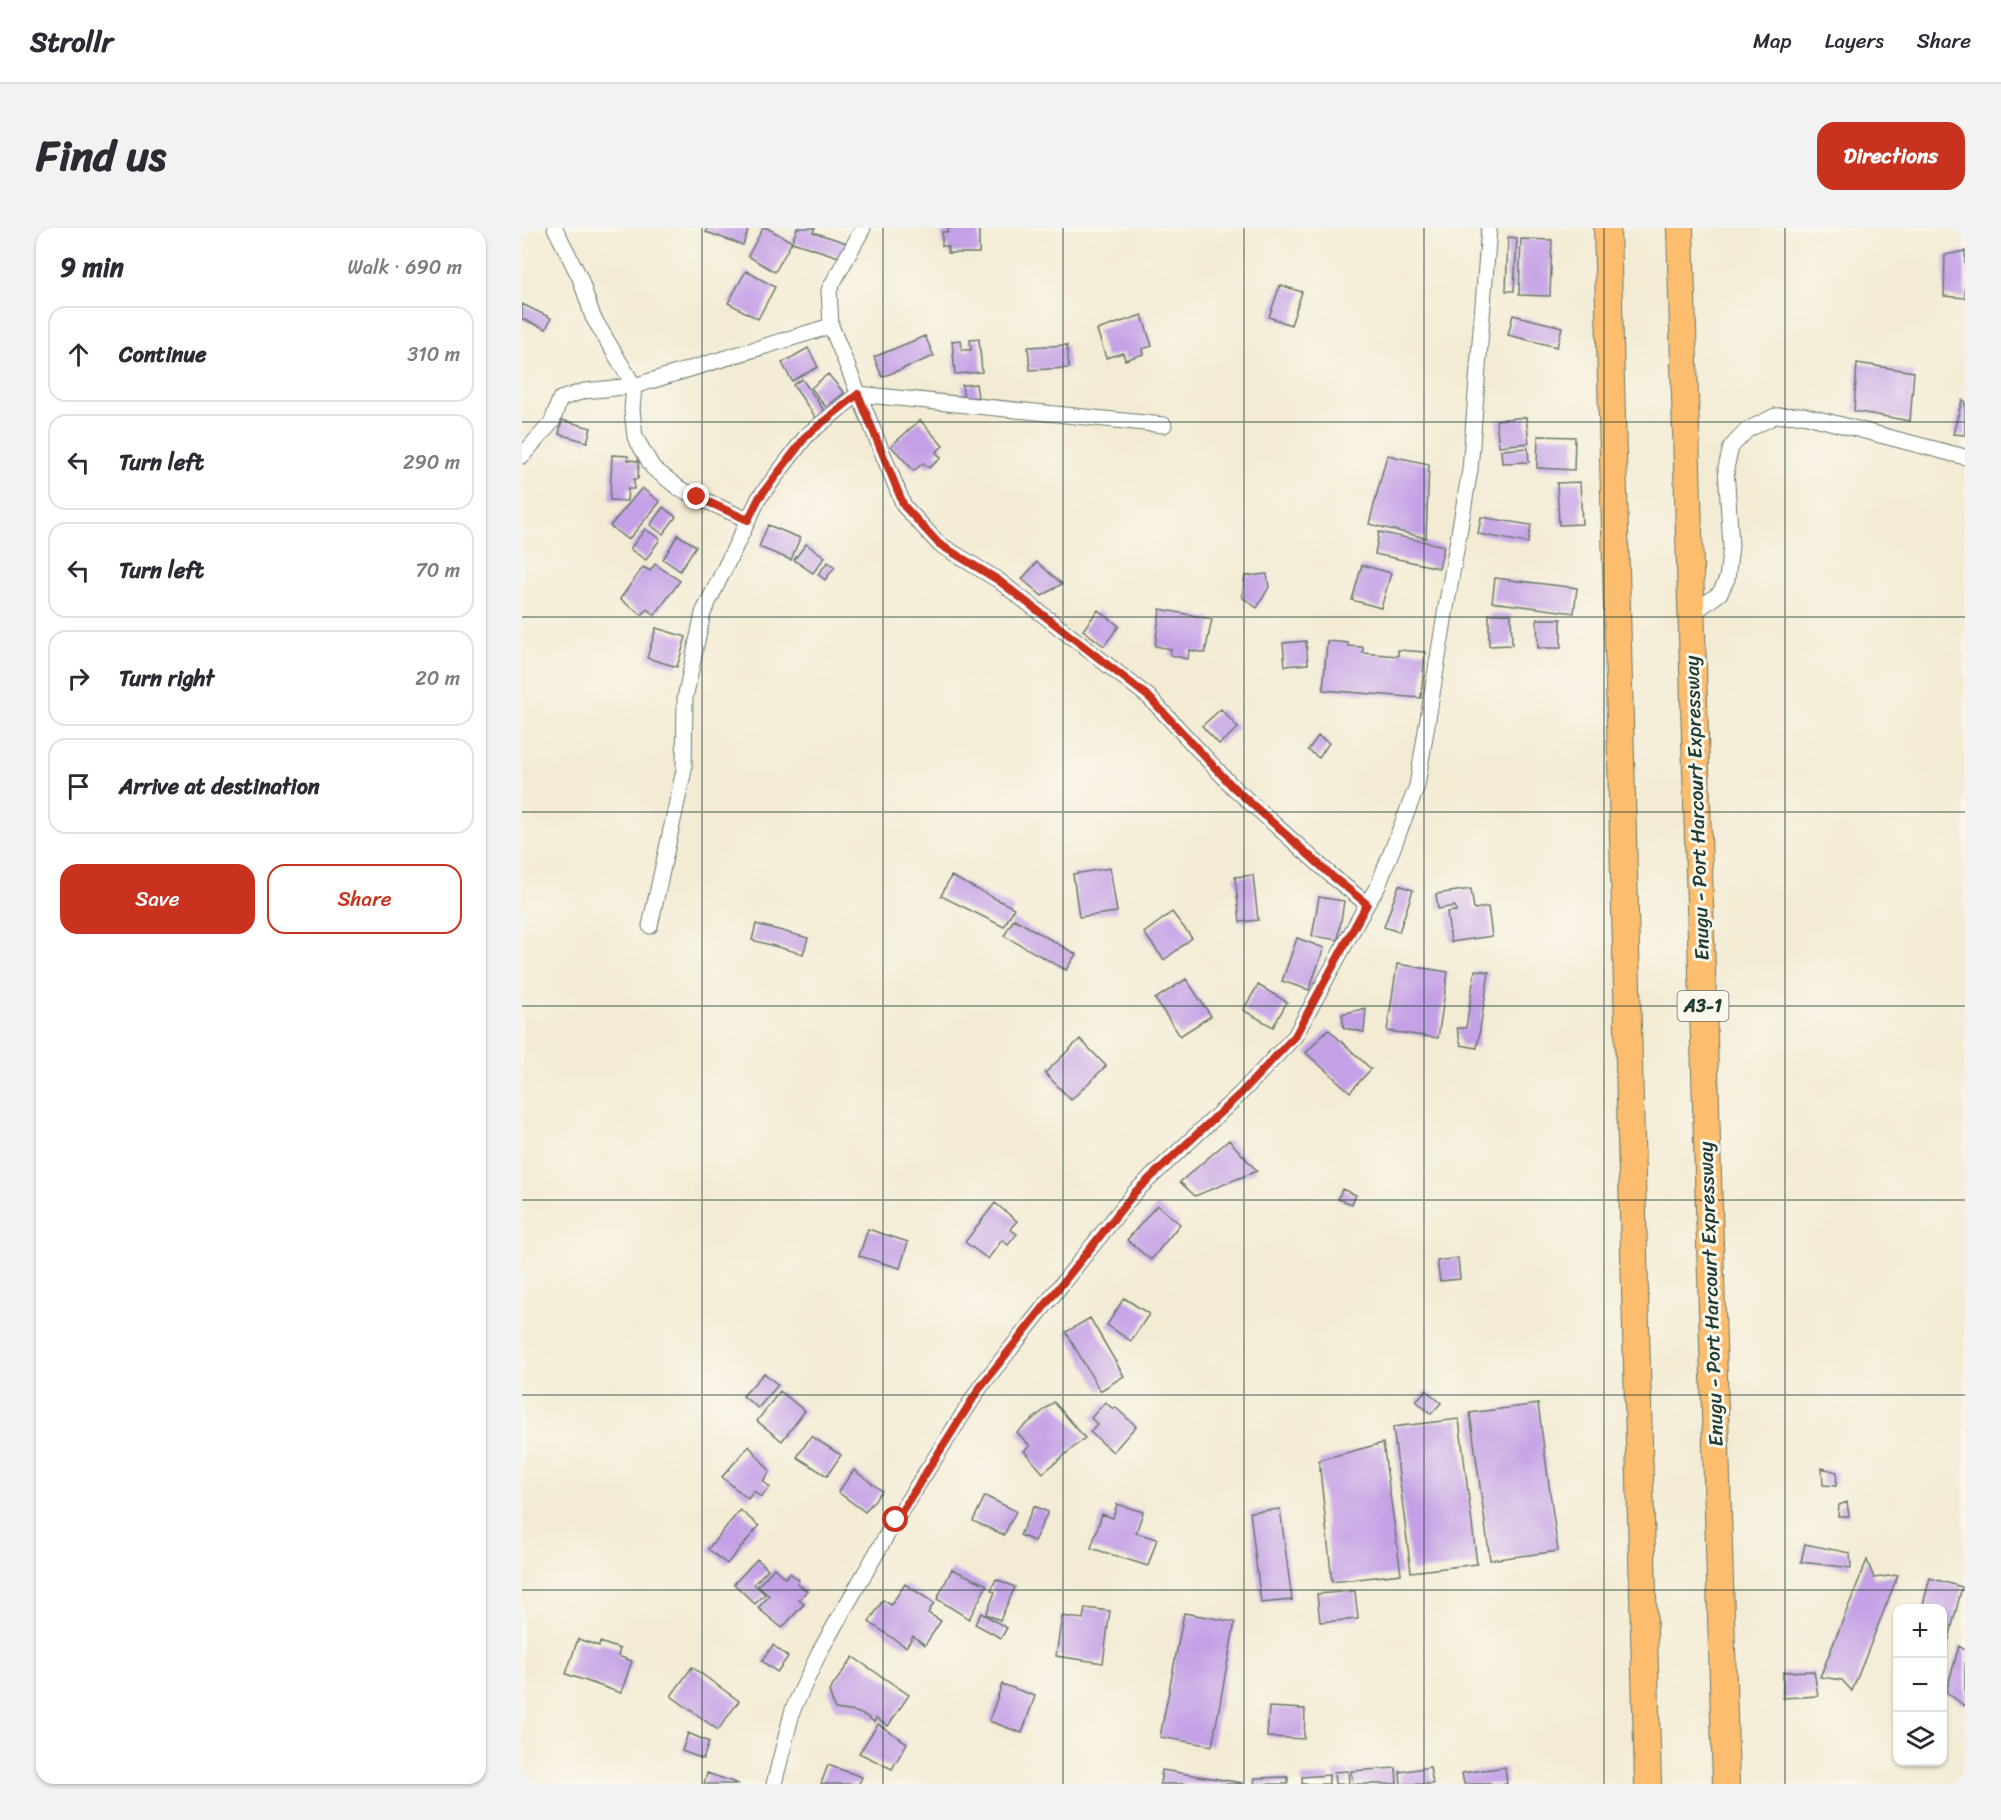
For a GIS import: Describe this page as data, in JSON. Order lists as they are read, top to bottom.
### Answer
{
  "streets": {
    "highway": ["Enugu - Port Harcourt Expressway", "A3-1"]
  },
  "page": {
    "header": "Strollr",
    "nav": ["Map", "Layers", "Share"],
    "title": "Find us",
    "buttons": [
      "Directions",
      ["Save", "Share"]
    ],
    "heading": ["9 min", "Walk · 690 m"],
    "list": [
      ["Continue", "310 m"],
      ["Turn left", "290 m"],
      ["Turn left", "70 m"],
      ["Turn right", "20 m"],
      "Arrive at destination"
    ],
    "map_buttons": ["+", "−"]
  }
}
